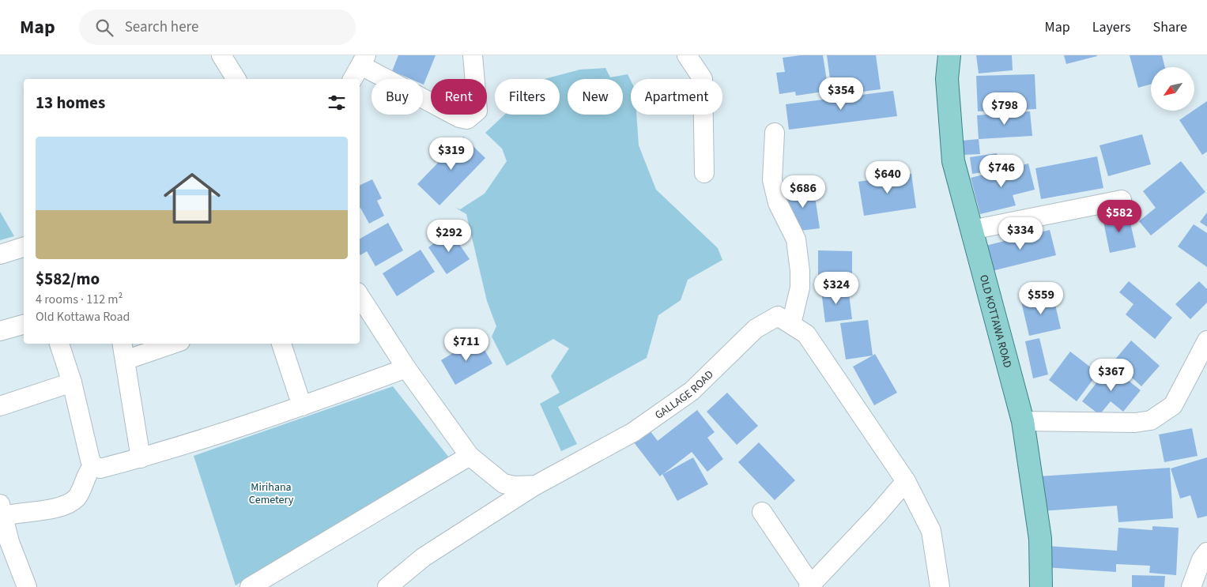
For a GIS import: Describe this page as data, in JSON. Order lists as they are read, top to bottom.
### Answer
{
  "streets": {
    "main road": ["OLD KOTTAWA ROAD"],
    "street": ["GALLAGE ROAD"]
  },
  "parks": ["Mirihana Cemetery"],
  "north": "bottom left",
  "page": {
    "header": "Map",
    "search": "Search here",
    "nav": ["Map", "Layers", "Share"],
    "price": [
      "$354",
      "$798",
      "$319",
      "$746",
      "$640",
      "$686",
      "$582",
      "$334",
      "$292",
      "$324",
      "$559",
      "$711",
      "$367"
    ],
    "chip": [
      "Buy",
      "Rent",
      "Filters",
      "New",
      "Apartment"
    ],
    "heading": "13 homes",
    "list": [
      {
        "name": "$582/mo",
        "note": "4 rooms · 112 m² · Old Kottawa Road"
      }
    ]
  }
}
